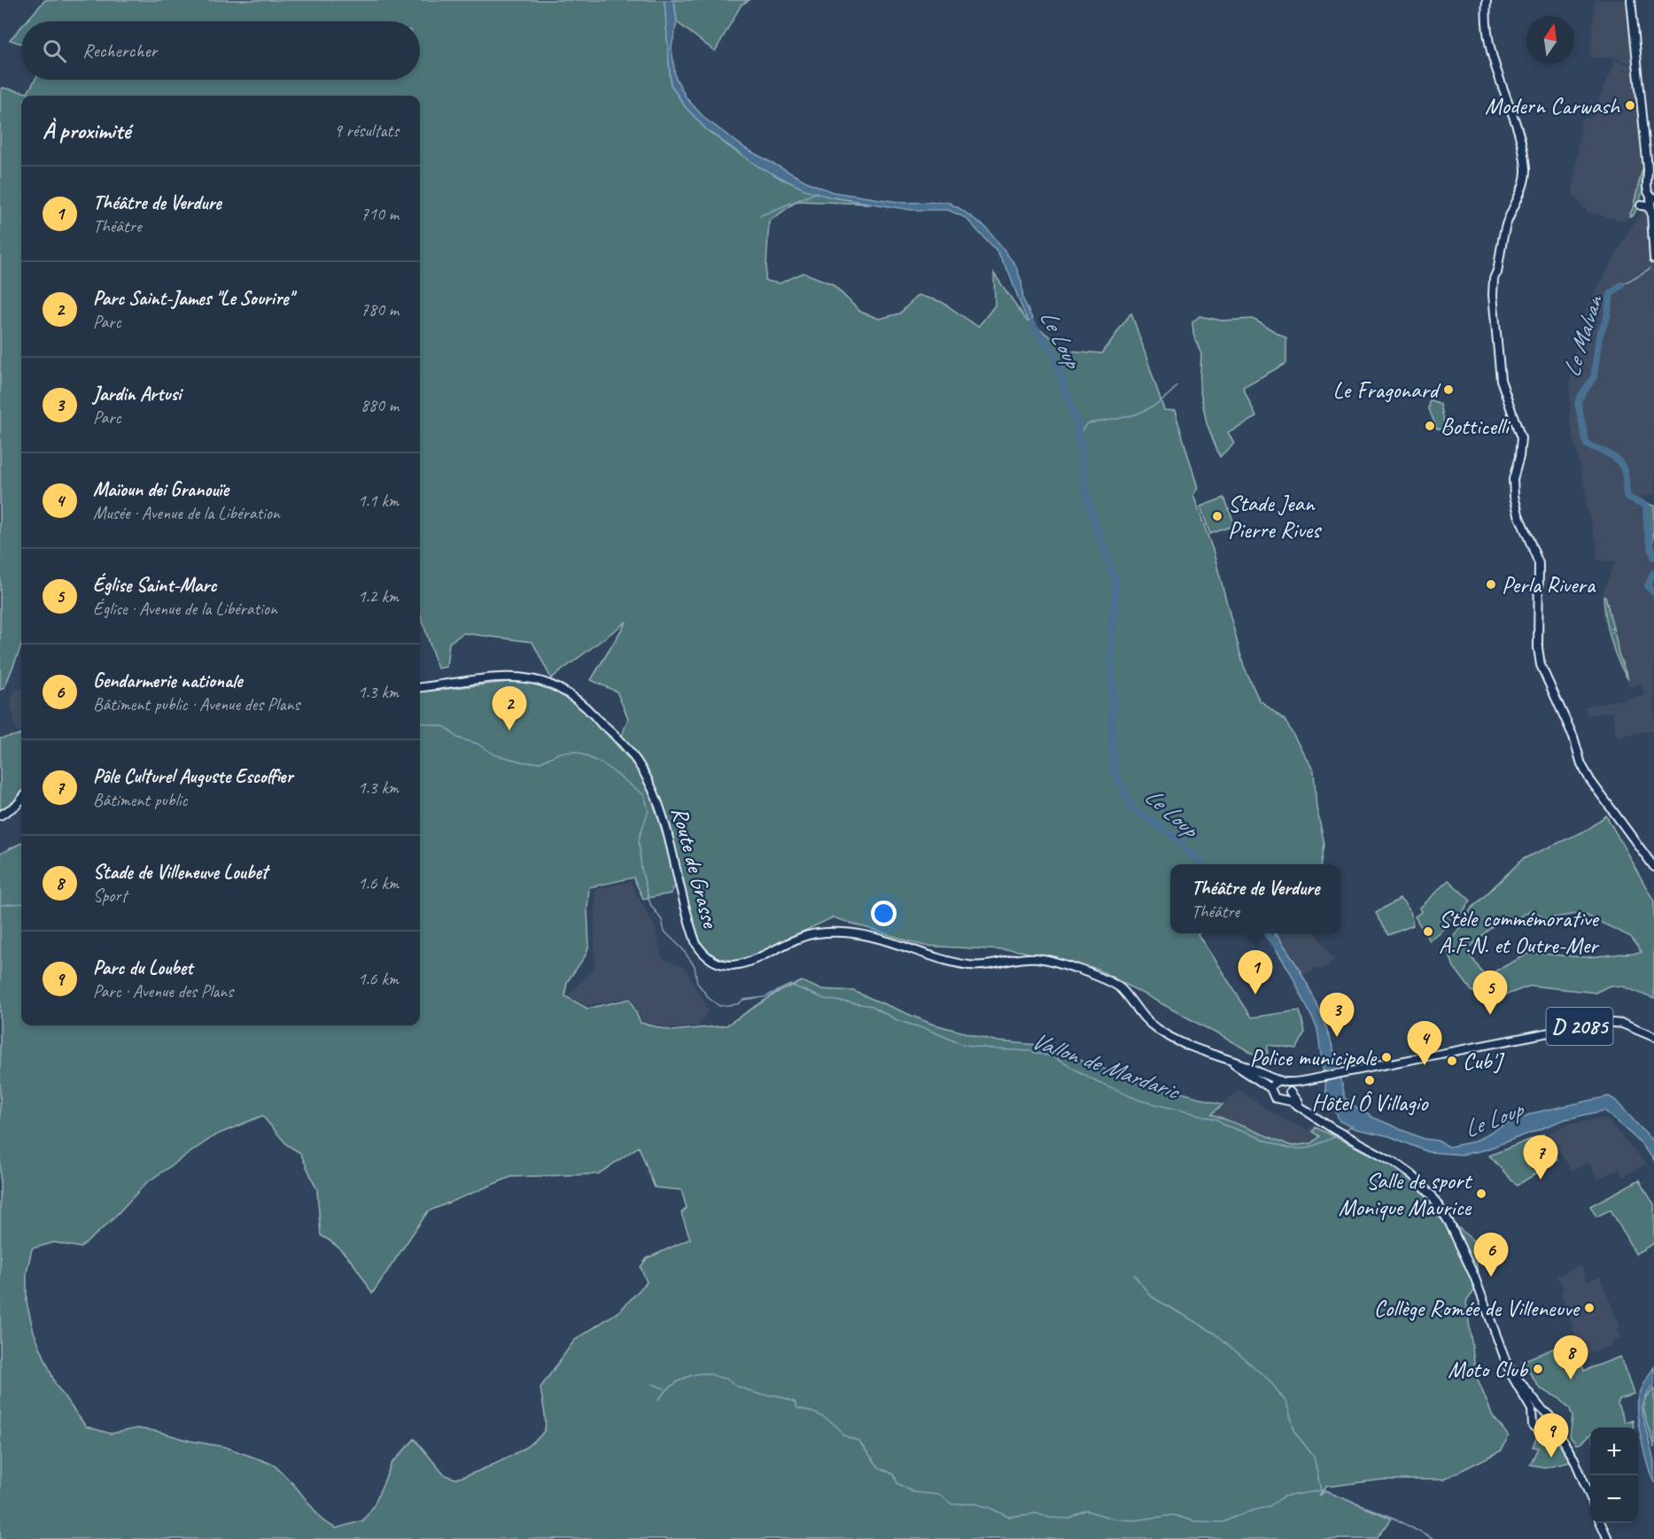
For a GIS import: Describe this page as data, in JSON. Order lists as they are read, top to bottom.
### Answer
{
  "streets": {
    "main road": ["Route de Grasse", "D 2085"]
  },
  "crossings": [
    ["Route de Grasse", "D 2085"]
  ],
  "water": ["Le Malvan", "Le Loup", "Vallon de Mardaric"],
  "places": [
    "Modern Carwash",
    "Le Fragonard",
    "Botticelli",
    "Stade Jean Pierre Rives",
    "Perla Rivera",
    "Stèle commémorative A.F.N. et Outre-Mer",
    "Police municipale",
    "Cub'J",
    "Hôtel Ô Villagio",
    "Salle de sport Monique Maurice",
    "Collège Romée de Villeneuve",
    "Moto Club"
  ],
  "north": "top",
  "page": {
    "search": "Rechercher",
    "heading": ["À proximité", "9 résultats"],
    "list": [
      {
        "mark": "1",
        "name": "Théâtre de Verdure",
        "note": "Théâtre",
        "value": "710 m"
      },
      {
        "mark": "2",
        "name": "Parc Saint-James \"Le Sourire\"",
        "note": "Parc",
        "value": "780 m"
      },
      {
        "mark": "3",
        "name": "Jardin Artusi",
        "note": "Parc",
        "value": "880 m"
      },
      {
        "mark": "4",
        "name": "Maïoun dei Granouïe",
        "note": "Musée · Avenue de la Libération",
        "value": "1.1 km"
      },
      {
        "mark": "5",
        "name": "Église Saint-Marc",
        "note": "Église · Avenue de la Libération",
        "value": "1.2 km"
      },
      {
        "mark": "6",
        "name": "Gendarmerie nationale",
        "note": "Bâtiment public · Avenue des Plans",
        "value": "1.3 km"
      },
      {
        "mark": "7",
        "name": "Pôle Culturel Auguste Escoffier",
        "note": "Bâtiment public",
        "value": "1.3 km"
      },
      {
        "mark": "8",
        "name": "Stade de Villeneuve Loubet",
        "note": "Sport",
        "value": "1.6 km"
      },
      {
        "mark": "9",
        "name": "Parc du Loubet",
        "note": "Parc · Avenue des Plans",
        "value": "1.6 km"
      }
    ],
    "pins": [
      "2",
      "1",
      "5",
      "3",
      "4",
      "7",
      "6",
      "8",
      "9"
    ],
    "popup": ["Théâtre de Verdure", "Théâtre"],
    "map_buttons": ["+", "−"]
  }
}
